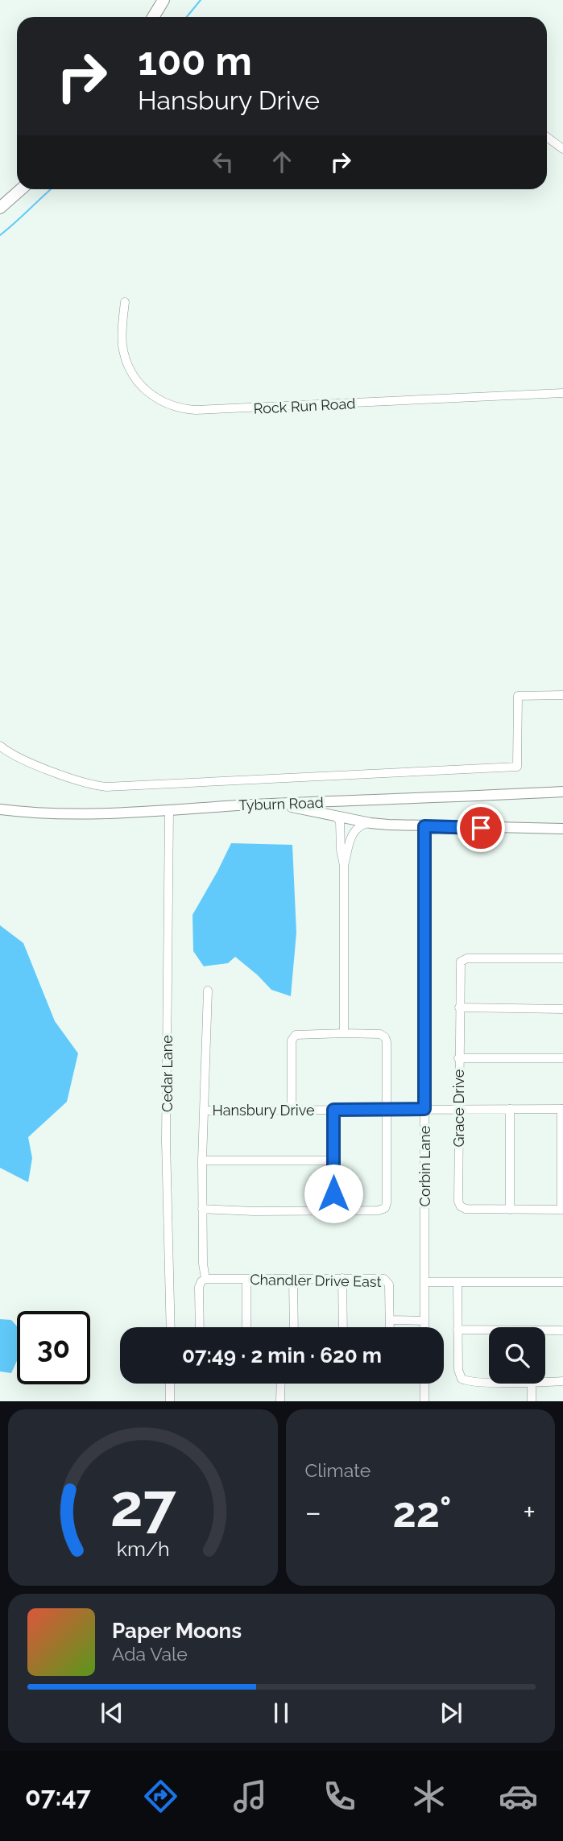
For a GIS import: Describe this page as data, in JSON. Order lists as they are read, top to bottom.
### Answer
{
  "streets": {
    "main road": ["Tyburn Road"],
    "street": [
      "Rock Run Road",
      "Cedar Lane",
      "Grace Drive",
      "Hansbury Drive",
      "Corbin Lane",
      "Chandler Drive East"
    ]
  },
  "crossings": [
    ["Tyburn Road", "Cedar Lane"],
    ["Grace Drive", "Hansbury Drive"],
    ["Hansbury Drive", "Corbin Lane"]
  ],
  "page": {
    "turn": ["100 m", "Hansbury Drive"],
    "limit": "30",
    "trip": "07:49 · 2 min · 620 m",
    "tile": "Climate",
    "heat": ["−", "22°", "+"],
    "song": ["Paper Moons", "Ada Vale"],
    "tabs": "07:47",
    "gauge": ["27", "km/h"]
  }
}
